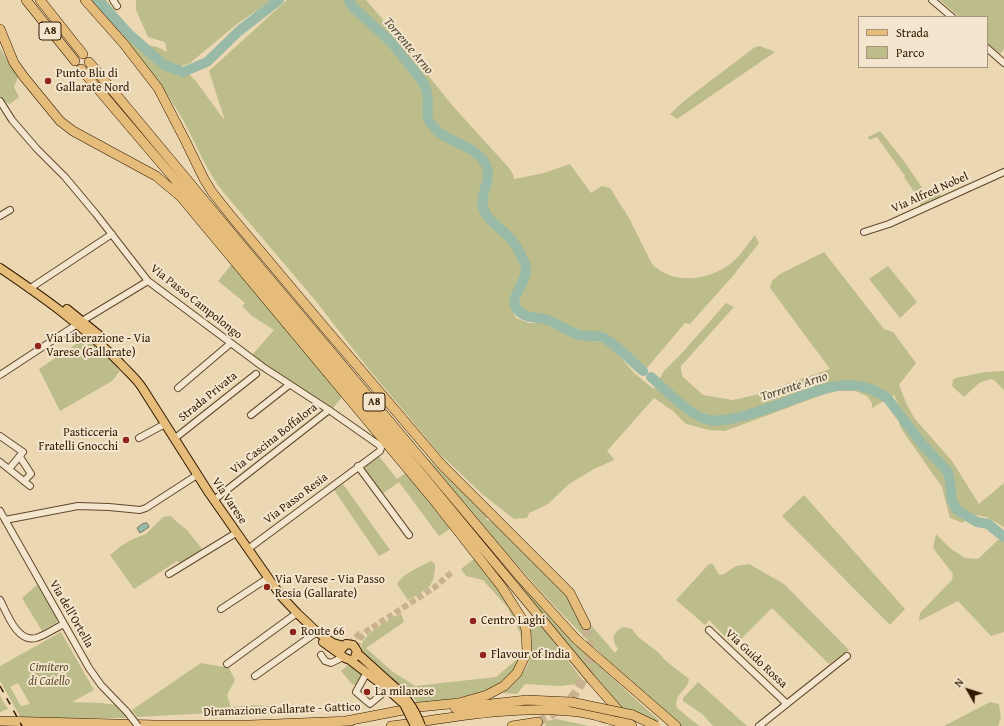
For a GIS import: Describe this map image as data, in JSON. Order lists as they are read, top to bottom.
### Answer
{
  "streets": {
    "highway": ["A8", "Diramazione Gallarate - Gattico"],
    "main road": ["Via Varese"],
    "street": [
      "Via Alfred Nobel",
      "Via Passo Campolongo",
      "Strada Privata",
      "Via Cascina Boffalora",
      "Via Passo Resia",
      "Via dell'Ortella",
      "Via Guido Rossa"
    ]
  },
  "crossings": [
    ["A8", "Diramazione Gallarate - Gattico"],
    ["Via Passo Campolongo", "Via Cascina Boffalora"],
    ["Via Passo Campolongo", "Via Passo Resia"],
    ["Strada Privata", "Via Varese"],
    ["Via Cascina Boffalora", "Via Varese"],
    ["Via Passo Resia", "Via Varese"]
  ],
  "water": ["Torrente Arno"],
  "parks": ["Cimitero di Caiello"],
  "places": [
    "Punto Blu di Gallarate Nord",
    "Via Liberazione - Via Varese (Gallarate)",
    "Pasticceria Fratelli Gnocchi",
    "Via Varese - Via Passo Resia (Gallarate)",
    "Centro Laghi",
    "Route 66",
    "Flavour of India",
    "La milanese"
  ],
  "legend": ["Strada", "Parco"],
  "north": "top left"
}
